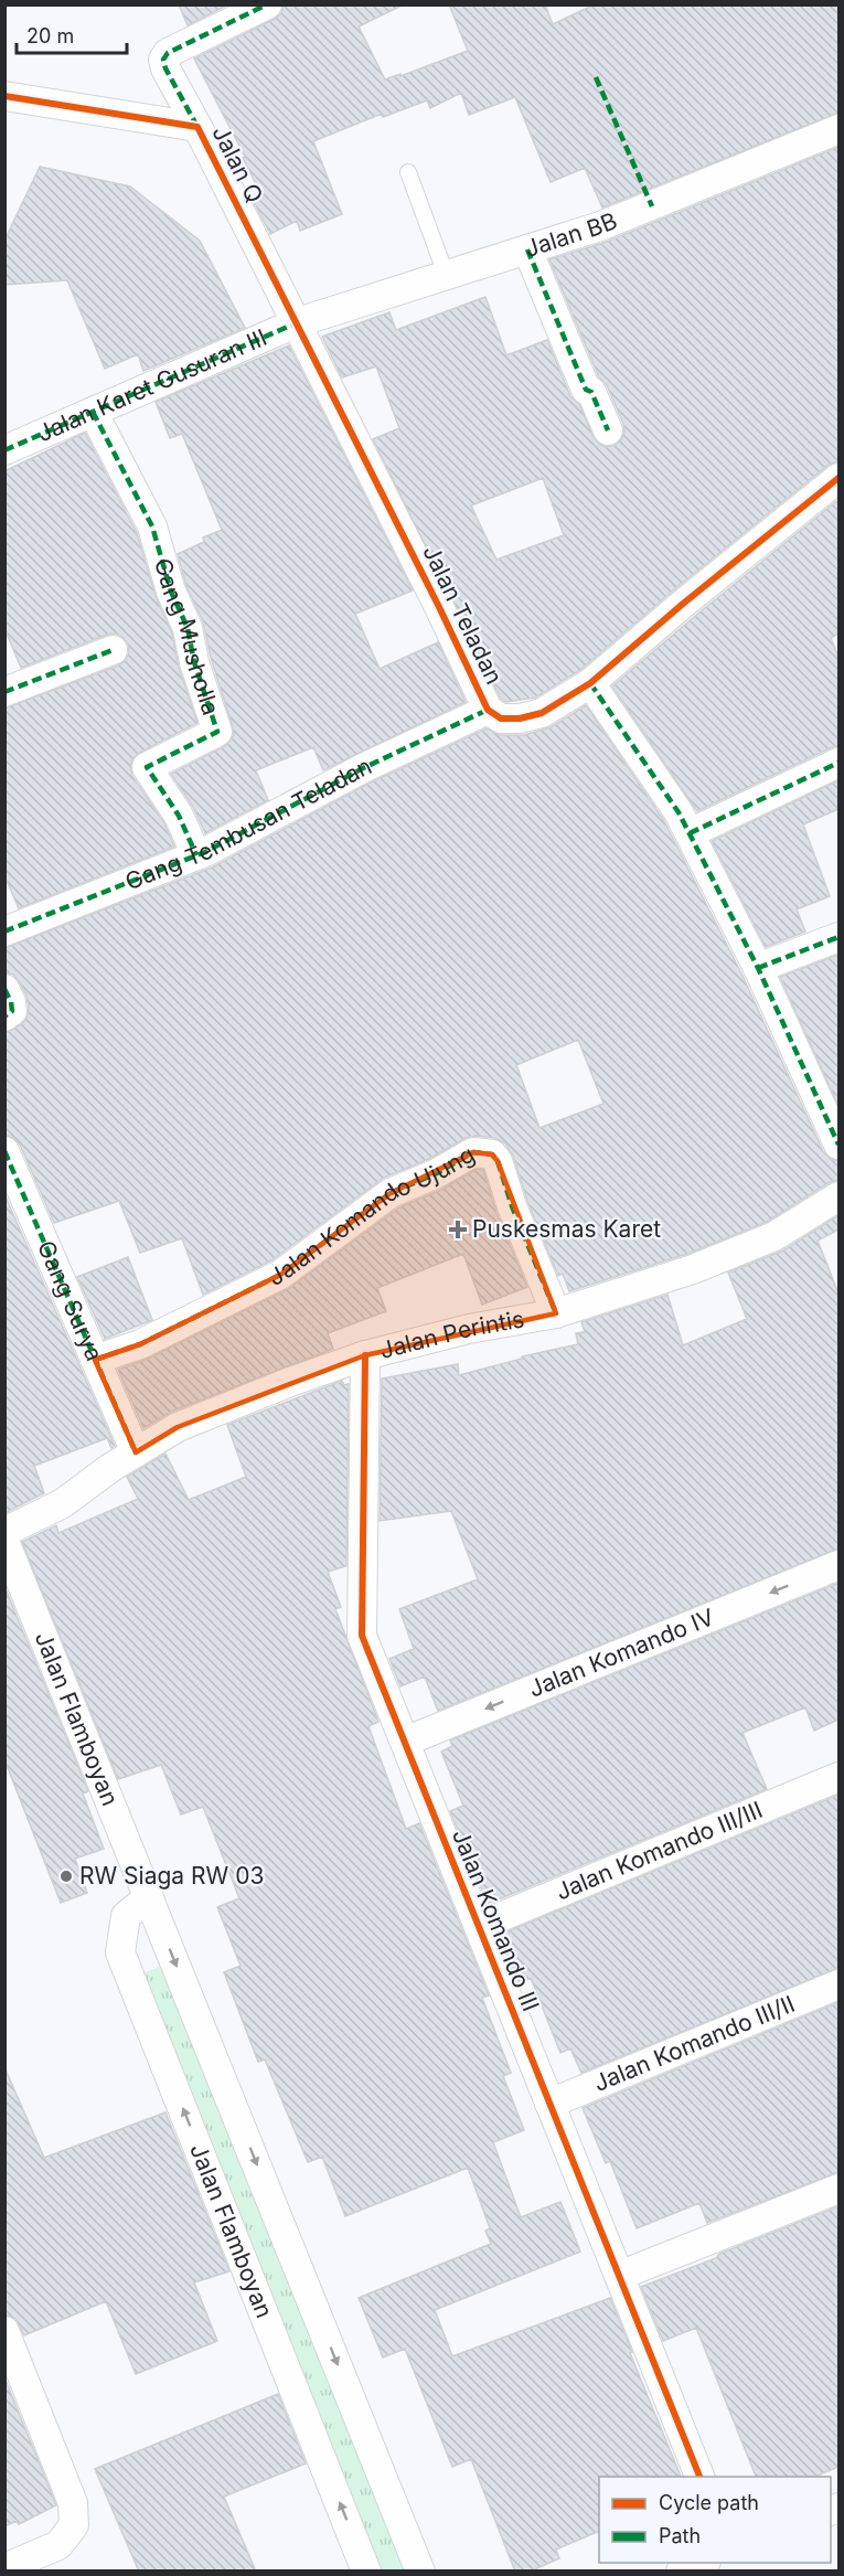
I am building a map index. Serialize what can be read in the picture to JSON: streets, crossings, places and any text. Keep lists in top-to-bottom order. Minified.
{"streets":{"street":["Jalan Q","Jalan BB","Jalan Karet Gusuran III","Jalan Teladan","Gang Musholla","Gang Tembusan Teladan","Jalan Komando Ujung","Gang Surya","Jalan Perintis","Jalan Komando IV","Jalan Flamboyan","Jalan Komando III/III","Jalan Komando III","Jalan Komando III/II"]},"crossings":[["Jalan Q","Jalan BB"],["Jalan Q","Jalan Karet Gusuran III"],["Jalan Q","Jalan Teladan"],["Jalan BB","Jalan Karet Gusuran III"],["Jalan BB","Jalan Teladan"],["Jalan Karet Gusuran III","Jalan Teladan"],["Jalan Karet Gusuran III","Gang Musholla"],["Jalan Teladan","Gang Tembusan Teladan"],["Gang Musholla","Gang Tembusan Teladan"],["Jalan Komando Ujung","Gang Surya"],["Jalan Komando Ujung","Jalan Perintis"],["Gang Surya","Jalan Perintis"],["Jalan Perintis","Jalan Komando III"],["Jalan Komando IV","Jalan Komando III"],["Jalan Komando III/III","Jalan Komando III"],["Jalan Komando III","Jalan Komando III/II"]],"one_way":["Jalan Komando IV"],"places":{"health":["Puskesmas Karet"],"other":["RW Siaga RW 03"]},"legend":["Cycle path","Path"],"scale_bar":"20 m"}
